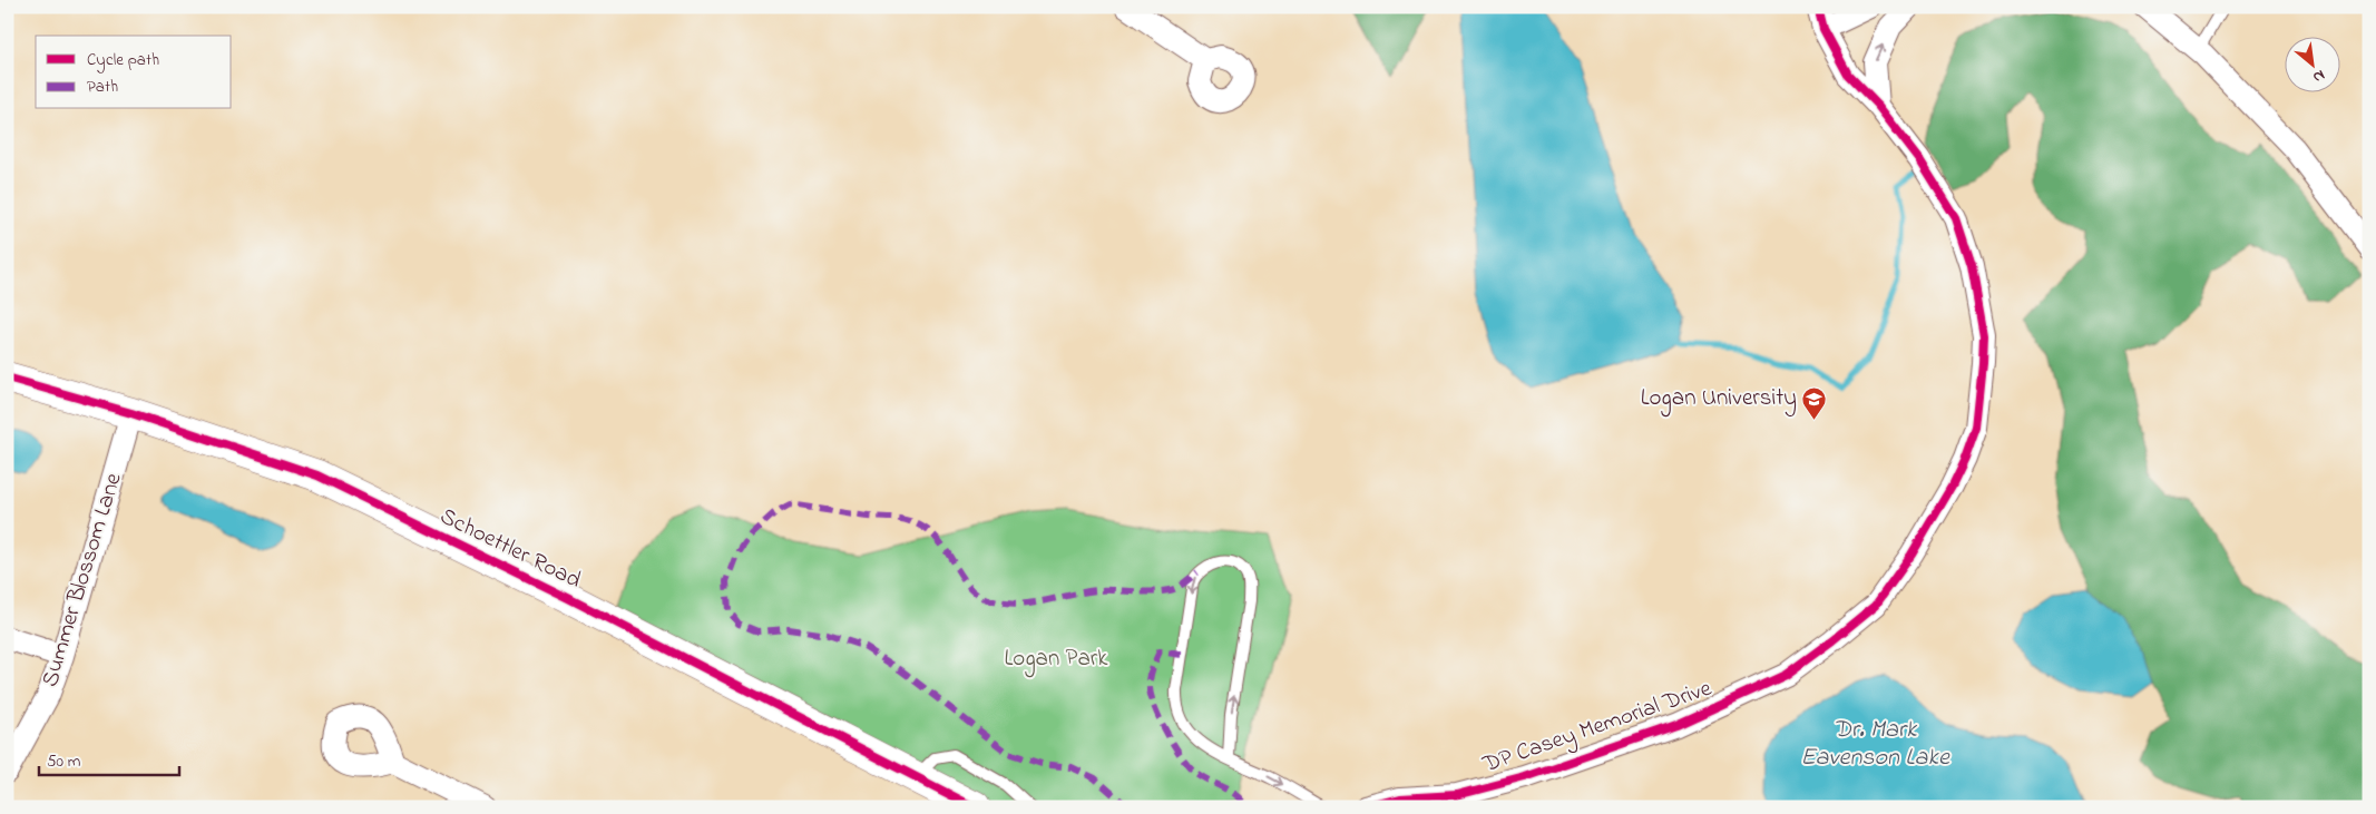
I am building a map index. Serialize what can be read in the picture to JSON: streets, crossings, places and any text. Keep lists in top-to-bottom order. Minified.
{"streets":{"street":["Schoettler Road","Summer Blossom Lane","DP Casey Memorial Drive"]},"crossings":[["Schoettler Road","Summer Blossom Lane"]],"water":["Dr. Mark Eavenson Lake"],"parks":["Logan Park"],"places":{"school or university":["Logan University"]},"legend":["Cycle path","Path"],"scale_bar":"50 m","north":"bottom right"}
